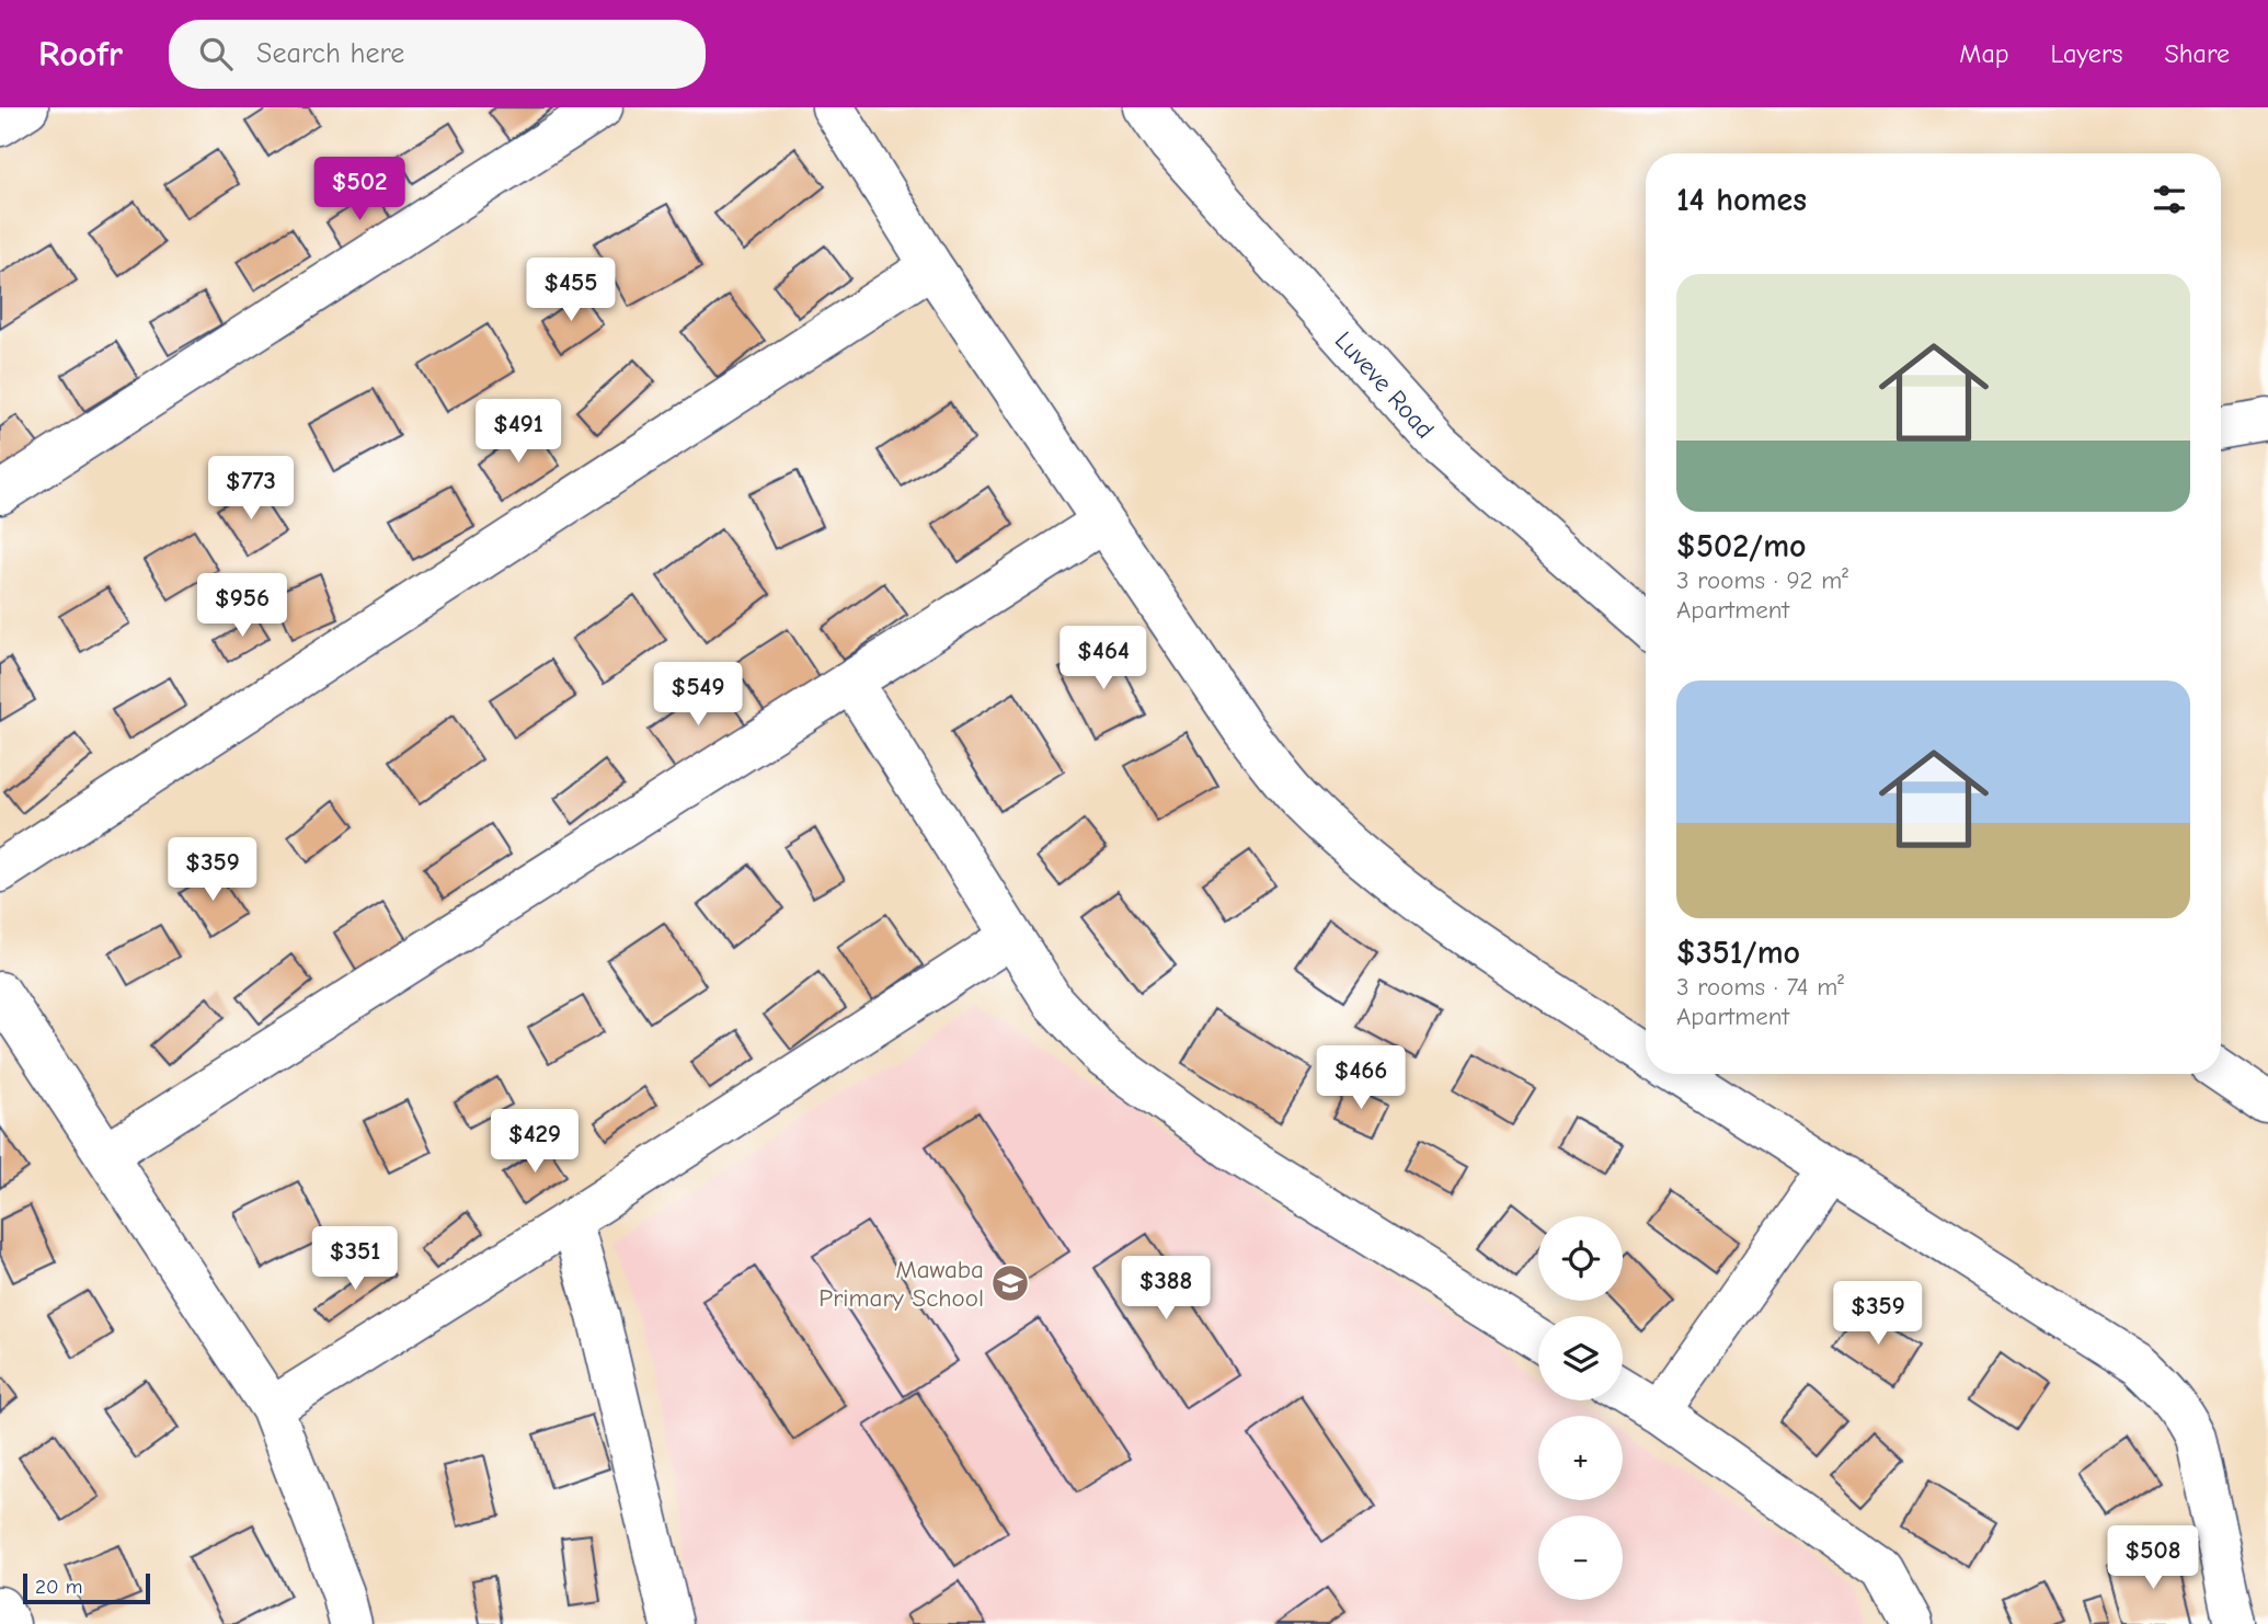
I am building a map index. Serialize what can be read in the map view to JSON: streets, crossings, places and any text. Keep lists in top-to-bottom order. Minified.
{"streets":{"street":["Luveve Road"]},"places":{"school or university":["Mawaba Primary School"]},"scale_bar":"20 m","page":{"header":"Roofr","search":"Search here","nav":["Map","Layers","Share"],"heading":"14 homes","price":["$502","$455","$491","$773","$956","$464","$549","$359","$466","$429","$351","$388","$359","$508"],"list":[{"name":"$502/mo","note":"3 rooms · 92 m² · Apartment"},{"name":"$351/mo","note":"3 rooms · 74 m² · Apartment"}],"map_buttons":["+","−"],"scale":"20 m"}}
